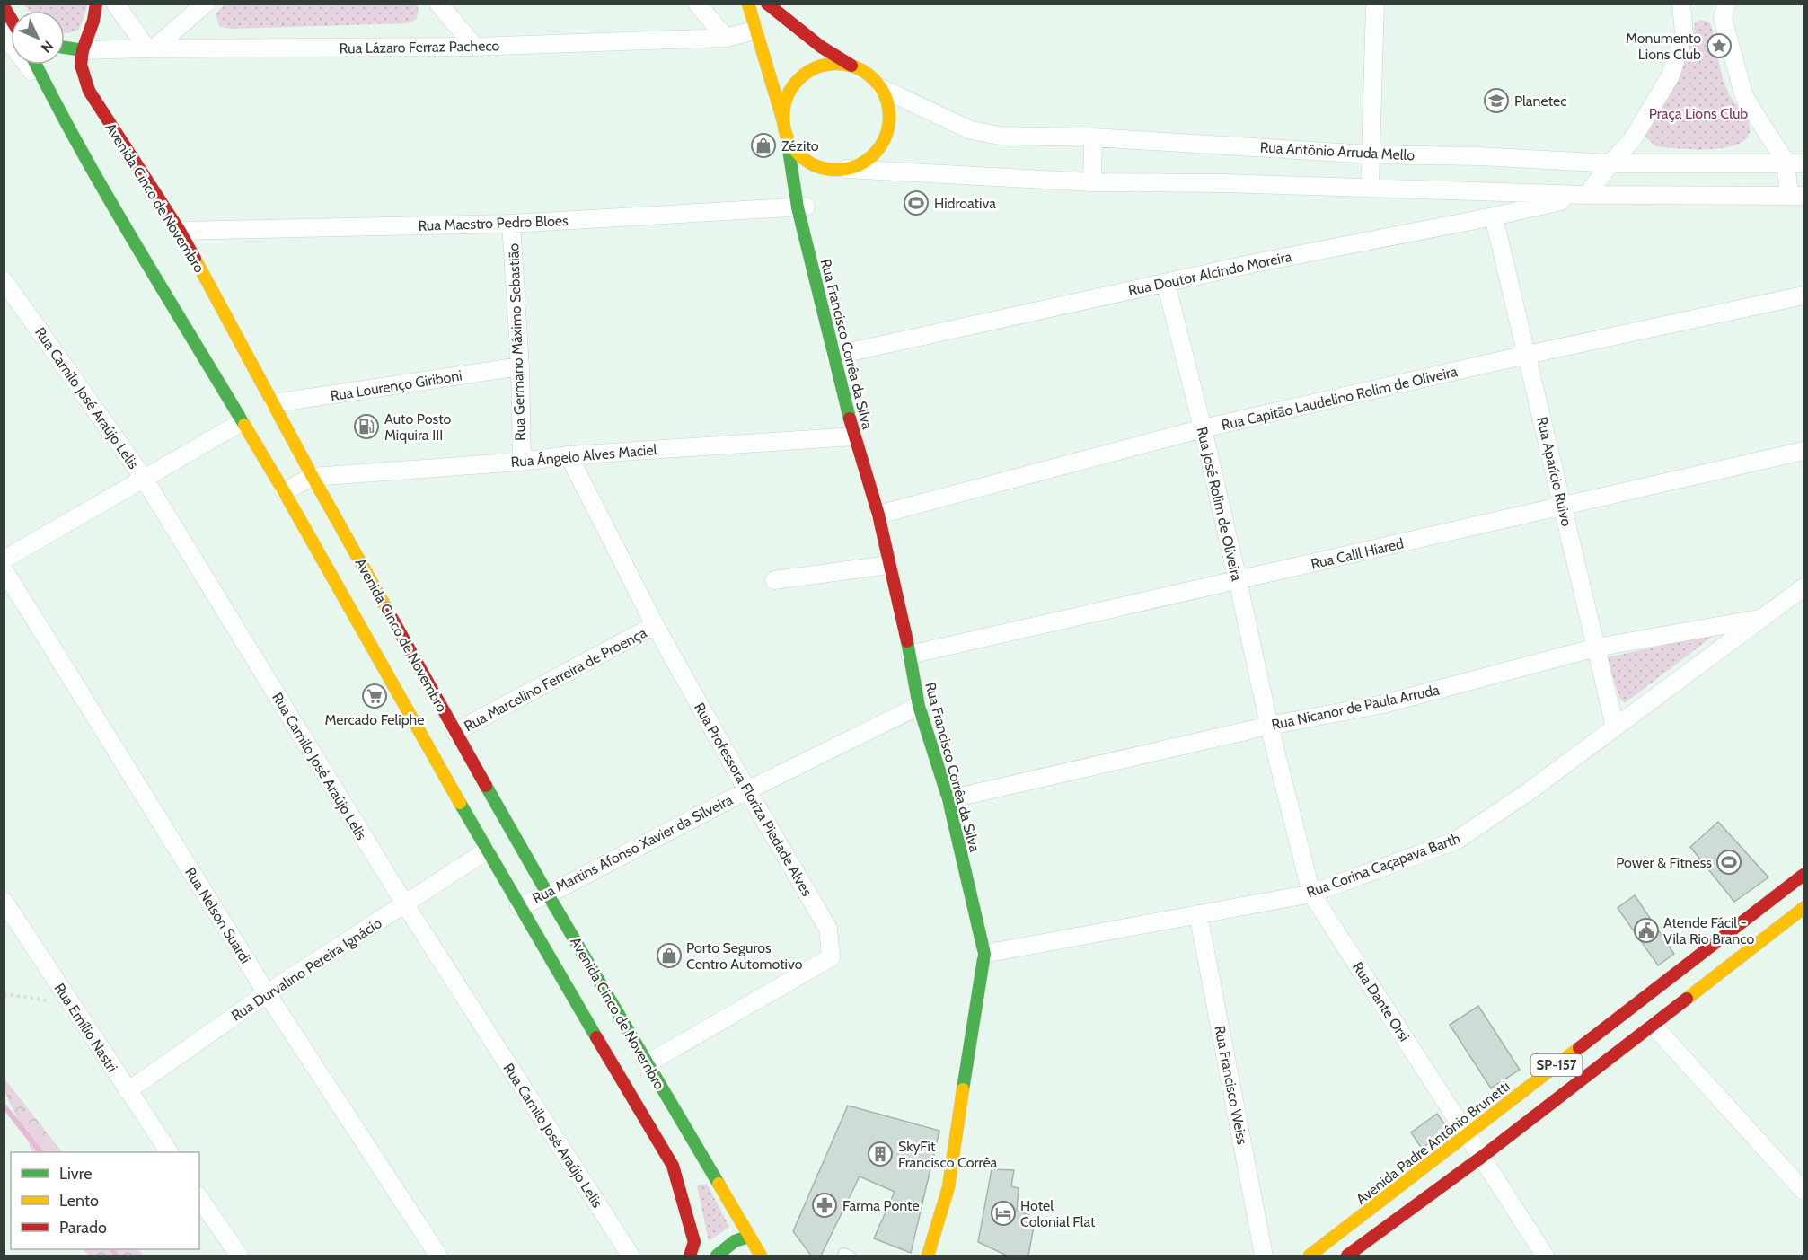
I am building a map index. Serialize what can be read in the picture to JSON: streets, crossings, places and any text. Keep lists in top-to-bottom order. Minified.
{"streets":{"main road":["Avenida Cinco de Novembro","Rua Francisco Corrêa da Silva","SP-157","Avenida Padre Antônio Brunetti"],"street":["Rua Lázaro Ferraz Pacheco","Rua Antônio Arruda Mello","Rua Maestro Pedro Bloes","Rua Doutor Alcindo Moreira","Rua Germano Máximo Sebastião","Rua Lourenço Giriboni","Rua Camilo José Araújo Lelis","Rua Capitão Laudelino Rolim de Oliveira","Rua Ângelo Alves Maciel","Rua Aparício Ruivo","Rua José Rolim de Oliveira","Rua Calil Hiared","Rua Marcelino Ferreira de Proença","Rua Nicanor de Paula Arruda","Rua Professora Floriza Piedade Alves","Rua Martins Afonso Xavier da Silveira","Rua Corina Caçapava Barth","Rua Nelson Suardi","Rua Durvalino Pereira Ignácio","Rua Dante Orsi","Rua Emílio Nastri","Rua Francisco Weiss"]},"crossings":[["Rua Lázaro Ferraz Pacheco","Avenida Cinco de Novembro"],["Rua Antônio Arruda Mello","Rua Francisco Corrêa da Silva"],["Avenida Cinco de Novembro","Rua Maestro Pedro Bloes"],["Avenida Cinco de Novembro","Rua Lourenço Giriboni"],["Avenida Cinco de Novembro","Rua Ângelo Alves Maciel"],["Avenida Cinco de Novembro","Rua Marcelino Ferreira de Proença"],["Avenida Cinco de Novembro","Rua Professora Floriza Piedade Alves"],["Avenida Cinco de Novembro","Rua Martins Afonso Xavier da Silveira"],["Avenida Cinco de Novembro","Rua Durvalino Pereira Ignácio"],["Rua Maestro Pedro Bloes","Rua Germano Máximo Sebastião"],["Rua Maestro Pedro Bloes","Rua Francisco Corrêa da Silva"],["Rua Doutor Alcindo Moreira","Rua Francisco Corrêa da Silva"],["Rua Doutor Alcindo Moreira","Rua Aparício Ruivo"],["Rua Doutor Alcindo Moreira","Rua José Rolim de Oliveira"],["Rua Germano Máximo Sebastião","Rua Lourenço Giriboni"],["Rua Germano Máximo Sebastião","Rua Ângelo Alves Maciel"],["Rua Francisco Corrêa da Silva","Rua Capitão Laudelino Rolim de Oliveira"],["Rua Francisco Corrêa da Silva","Rua Ângelo Alves Maciel"],["Rua Francisco Corrêa da Silva","Rua Calil Hiared"],["Rua Francisco Corrêa da Silva","Rua Nicanor de Paula Arruda"],["Rua Francisco Corrêa da Silva","Rua Martins Afonso Xavier da Silveira"],["Rua Francisco Corrêa da Silva","Rua Corina Caçapava Barth"],["Rua Camilo José Araújo Lelis","Rua Durvalino Pereira Ignácio"],["Rua Capitão Laudelino Rolim de Oliveira","Rua Aparício Ruivo"],["Rua Capitão Laudelino Rolim de Oliveira","Rua José Rolim de Oliveira"],["Rua Ângelo Alves Maciel","Rua Professora Floriza Piedade Alves"],["Rua Aparício Ruivo","Rua Calil Hiared"],["Rua Aparício Ruivo","Rua Nicanor de Paula Arruda"],["Rua Aparício Ruivo","Rua Corina Caçapava Barth"],["Rua José Rolim de Oliveira","Rua Calil Hiared"],["Rua José Rolim de Oliveira","Rua Nicanor de Paula Arruda"],["Rua José Rolim de Oliveira","Rua Dante Orsi"],["Rua Marcelino Ferreira de Proença","Rua Professora Floriza Piedade Alves"],["Rua Nicanor de Paula Arruda","Rua Corina Caçapava Barth"],["Rua Nicanor de Paula Arruda","Rua Dante Orsi"],["Rua Professora Floriza Piedade Alves","Rua Martins Afonso Xavier da Silveira"],["Rua Corina Caçapava Barth","Rua Dante Orsi"],["Rua Corina Caçapava Barth","Rua Francisco Weiss"],["Rua Nelson Suardi","Rua Durvalino Pereira Ignácio"],["Rua Durvalino Pereira Ignácio","Rua Emílio Nastri"],["Rua Dante Orsi","SP-157"],["Rua Dante Orsi","Avenida Padre Antônio Brunetti"]],"parks":["Praça Lions Club"],"places":{"place":["Monumento Lions Club"],"school or university":["Planetec"],"shop":["Zézito","Porto Seguros Centro Automotivo"],"sports":["Hidroativa","Power & Fitness"],"fuel station":["Auto Posto Miquira III"],"supermarket":["Mercado Feliphe"],"public building":["Atende Fácil - Vila Rio Branco"],"building":["SkyFit Francisco Corrêa"],"pharmacy":["Farma Ponte"],"hotel":["Hotel Colonial Flat"]},"legend":["Livre","Lento","Parado"],"north":"bottom right"}
